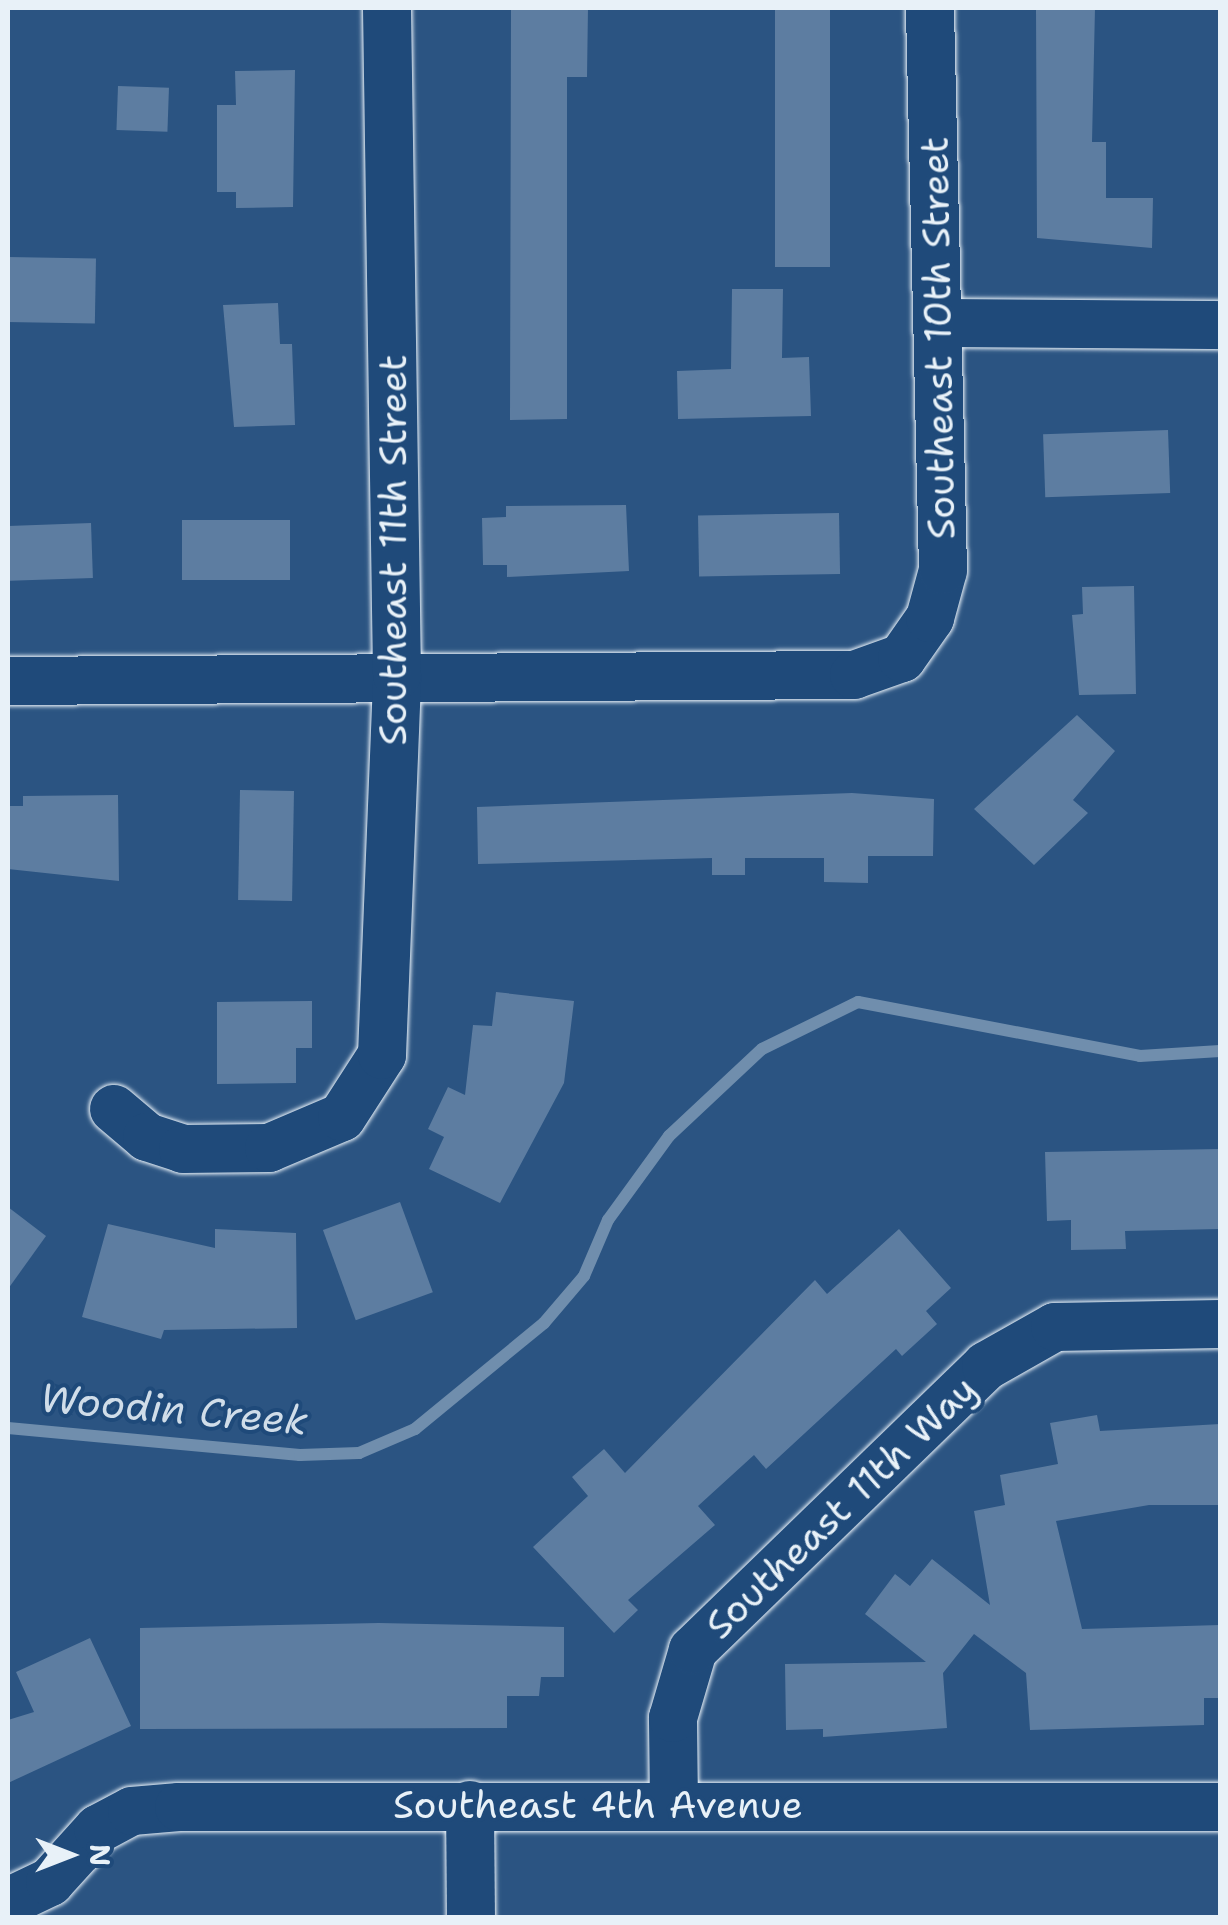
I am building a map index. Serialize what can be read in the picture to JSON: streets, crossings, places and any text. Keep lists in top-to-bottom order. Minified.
{"streets":{"street":["Southeast 10th Street","Southeast 11th Street","Southeast 11th Way","Southeast 4th Avenue"]},"crossings":[["Southeast 10th Street","Southeast 11th Street"],["Southeast 11th Way","Southeast 4th Avenue"]],"water":["Woodin Creek"],"north":"right"}
